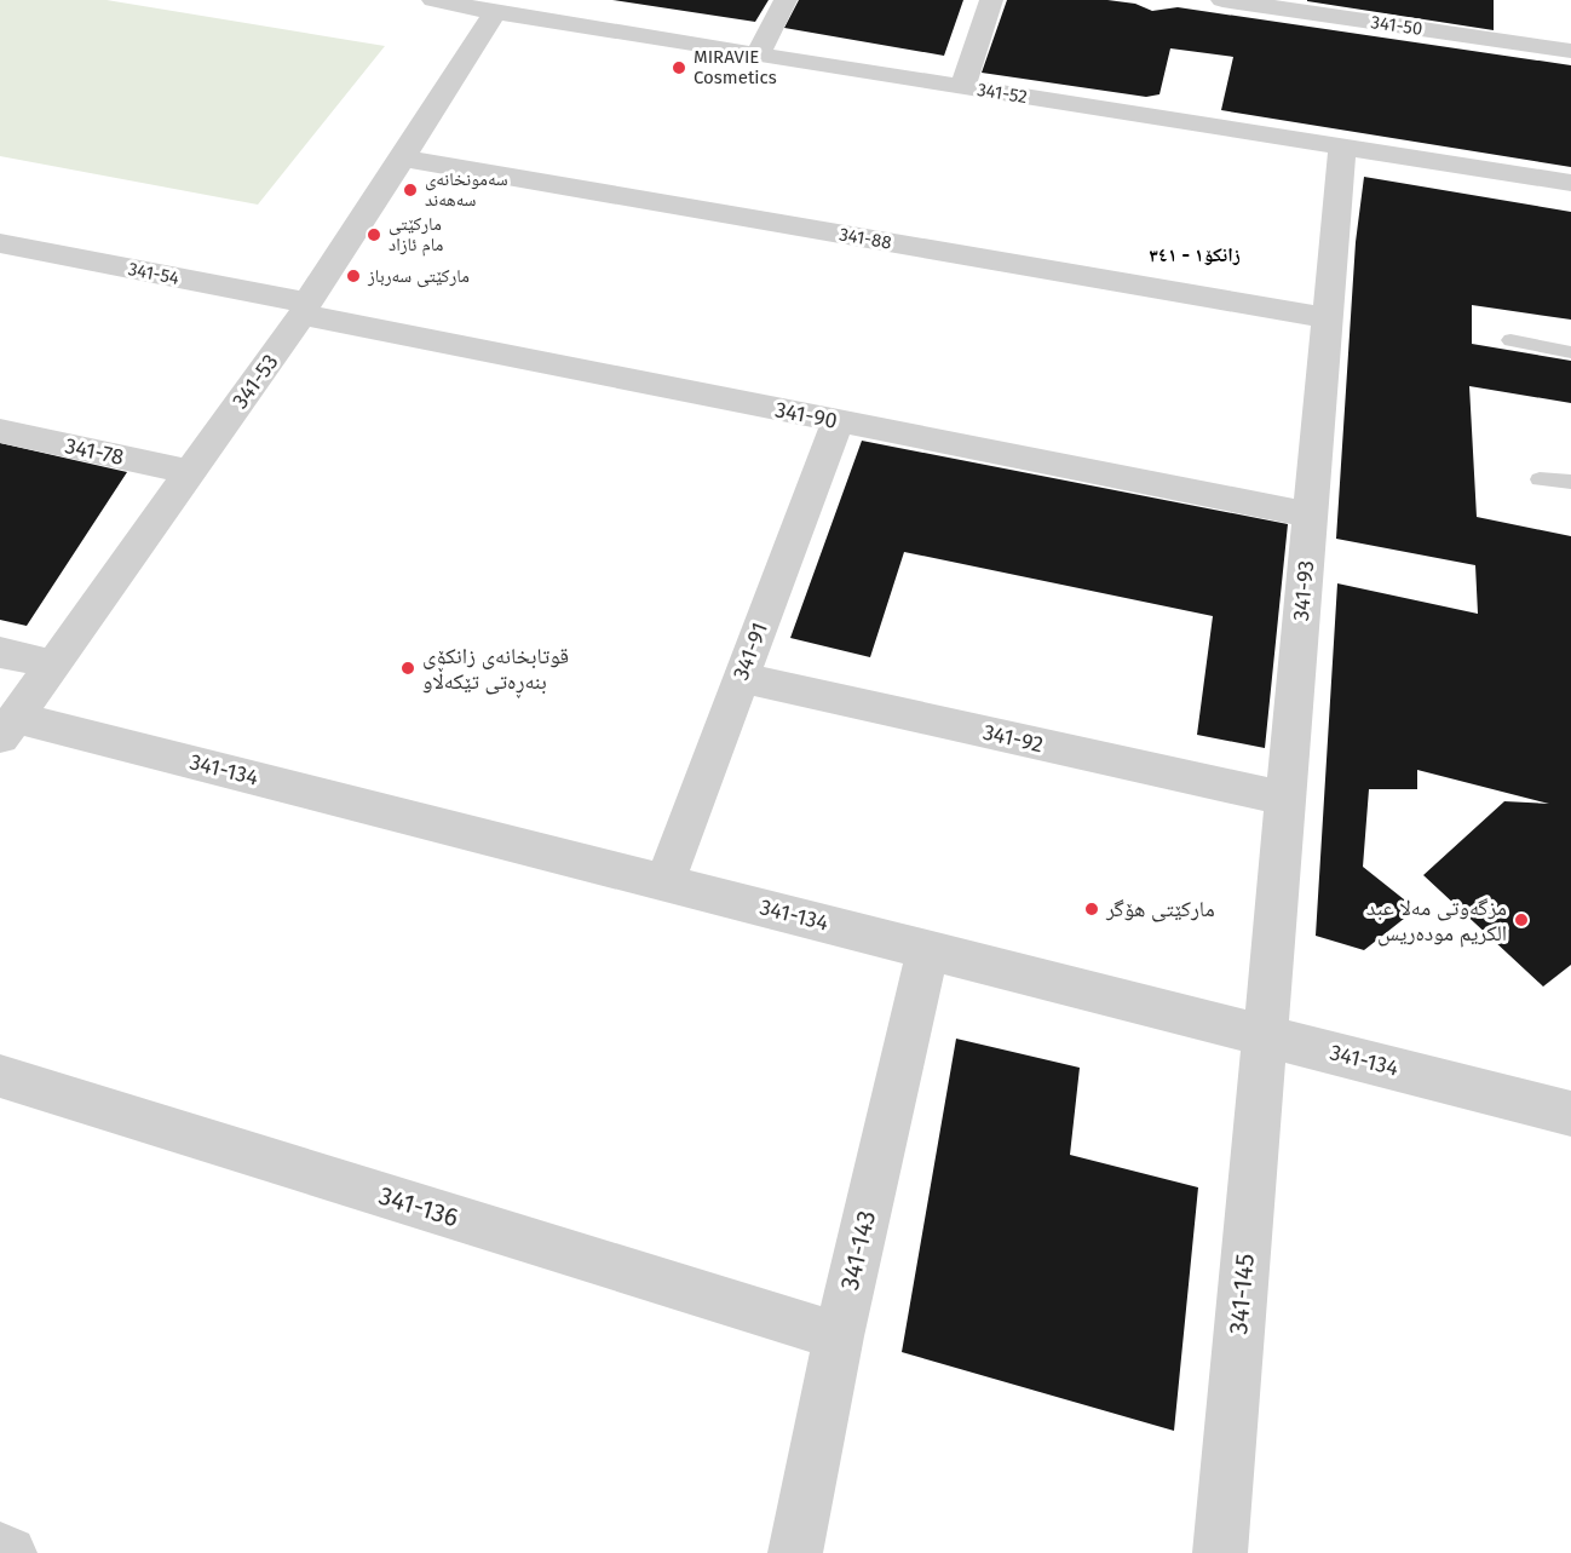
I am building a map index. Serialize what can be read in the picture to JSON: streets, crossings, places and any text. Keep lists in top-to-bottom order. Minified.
{"streets":{"street":["341-50","341-52","341-88","341-54","341-53","341-90","341-78","341-93","341-91","341-92","341-134","341-136","341-143","341-145"]},"crossings":[["341-52","341-53"],["341-52","341-93"],["341-88","341-53"],["341-88","341-93"],["341-54","341-53"],["341-54","341-90"],["341-53","341-90"],["341-53","341-78"],["341-53","341-134"],["341-90","341-93"],["341-90","341-91"],["341-93","341-92"],["341-93","341-134"],["341-93","341-145"],["341-91","341-92"],["341-91","341-134"],["341-134","341-143"],["341-134","341-145"],["341-136","341-143"]],"districts":["زانکۆ١ - ٣٤١"],"places":["MIRAVIE Cosmetics","سەمونخانەی سەھەند","مارکێتی مام ئازاد","مارکێتی سەرباز","قوتابخانه‌ی زانکۆی بنەڕەتی تێکەڵاو","مارکێتی ھۆگر","مزگه‌وتی مه‌لا عبد الكريم موده‌ریس"]}
